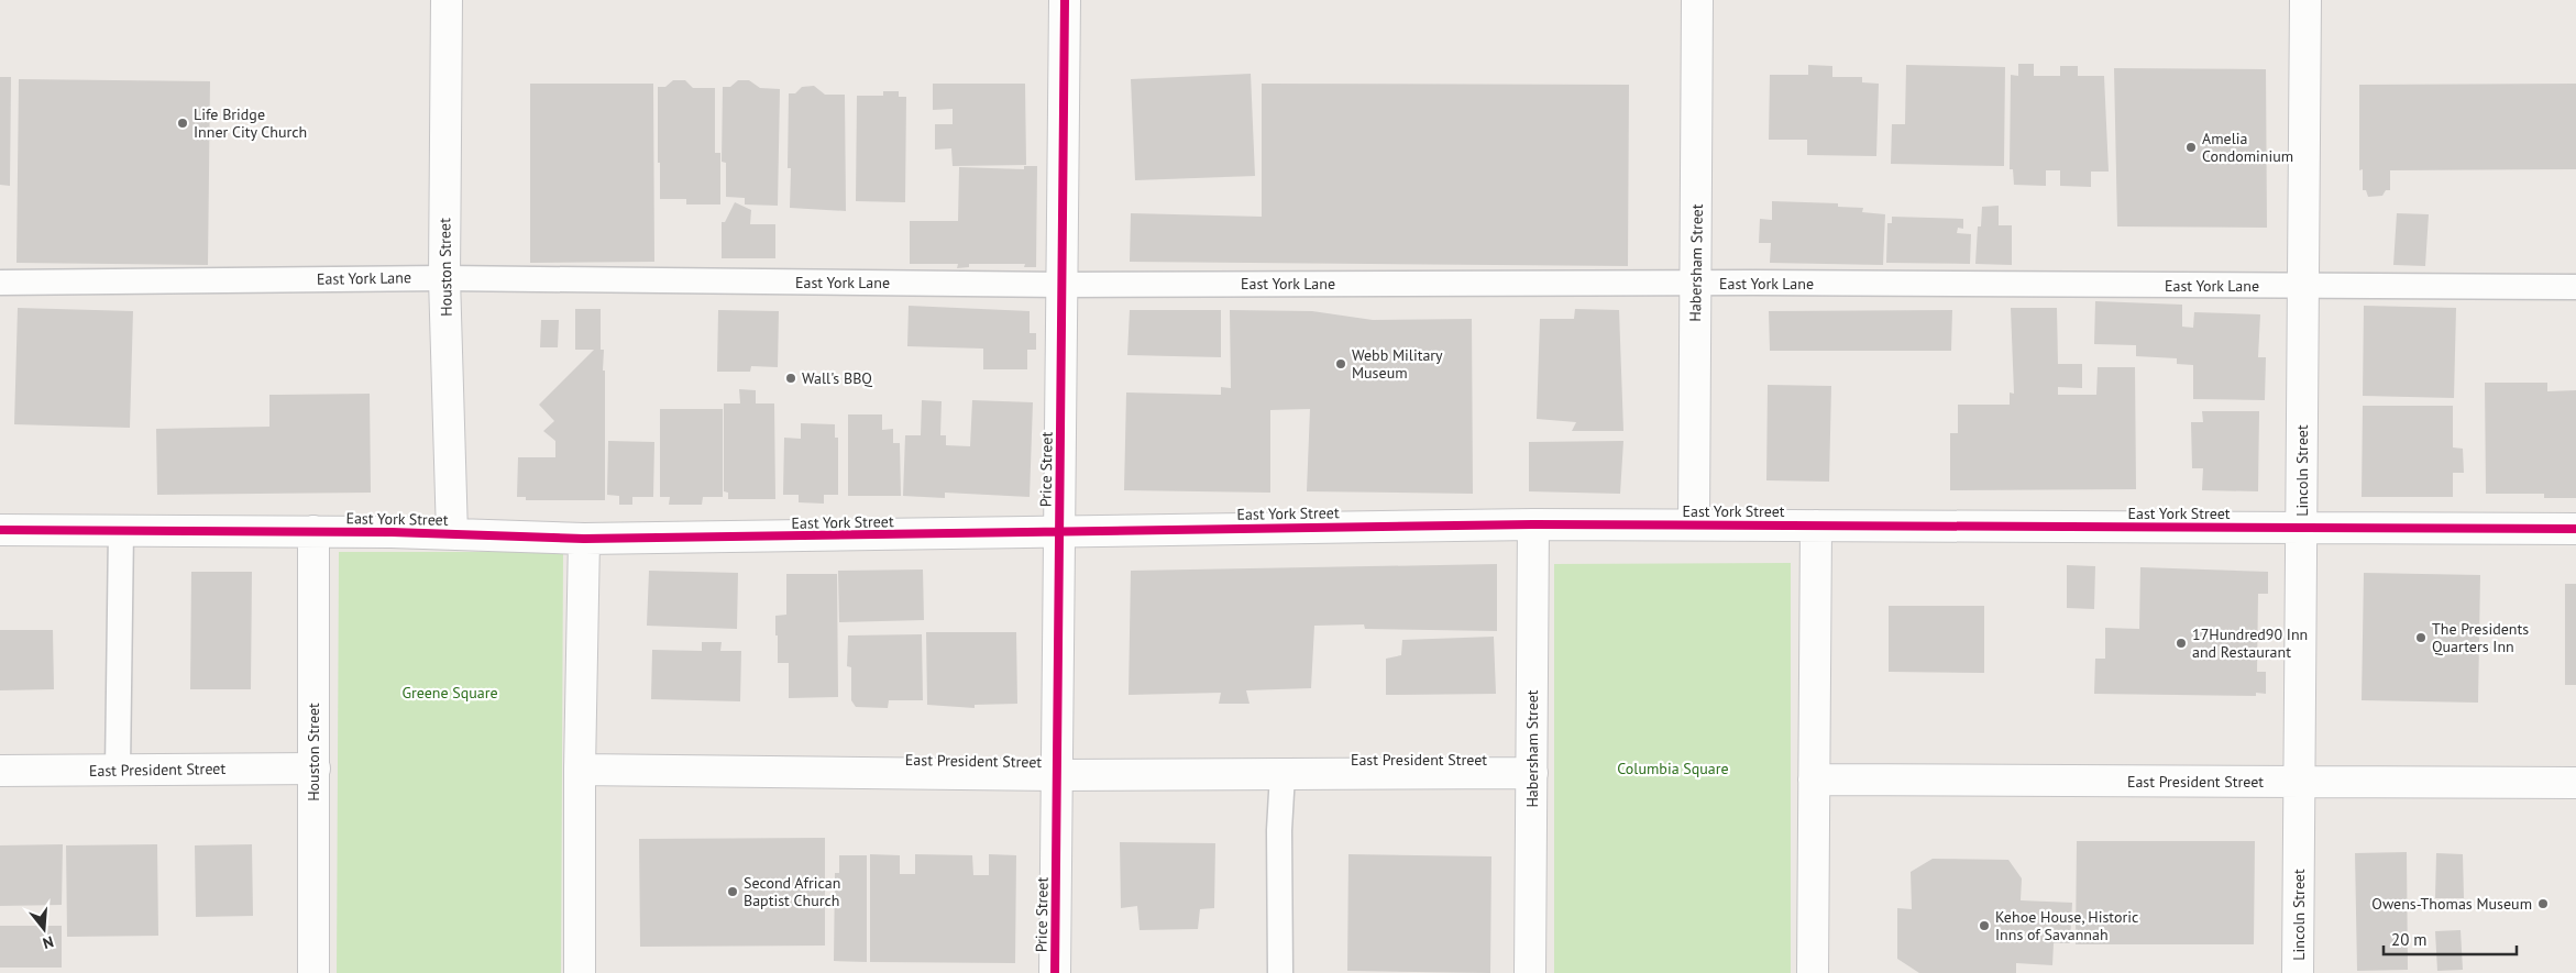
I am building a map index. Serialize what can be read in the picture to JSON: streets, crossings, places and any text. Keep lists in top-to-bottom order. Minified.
{"streets":{"street":["Habersham Street","Houston Street","Price Street","Lincoln Street","East York Street","East President Street"],"lane":["East York Lane"]},"crossings":[["Habersham Street","East York Lane"],["Habersham Street","East York Street"],["Habersham Street","East President Street"],["Houston Street","East York Lane"],["Houston Street","East York Street"],["Houston Street","East President Street"],["East York Lane","Price Street"],["East York Lane","Lincoln Street"],["Price Street","East York Street"],["Price Street","East President Street"],["Lincoln Street","East York Street"],["Lincoln Street","East President Street"]],"parks":["Greene Square","Columbia Square"],"places":["Life Bridge Inner City Church","Amelia Condominium","Webb Military Museum","Wall's BBQ","The Presidents Quarters Inn","17Hundred90 Inn and Restaurant","Second African Baptist Church","Owens-Thomas Museum","Kehoe House, Historic Inns of Savannah"],"scale_bar":"20 m","north":"bottom"}
